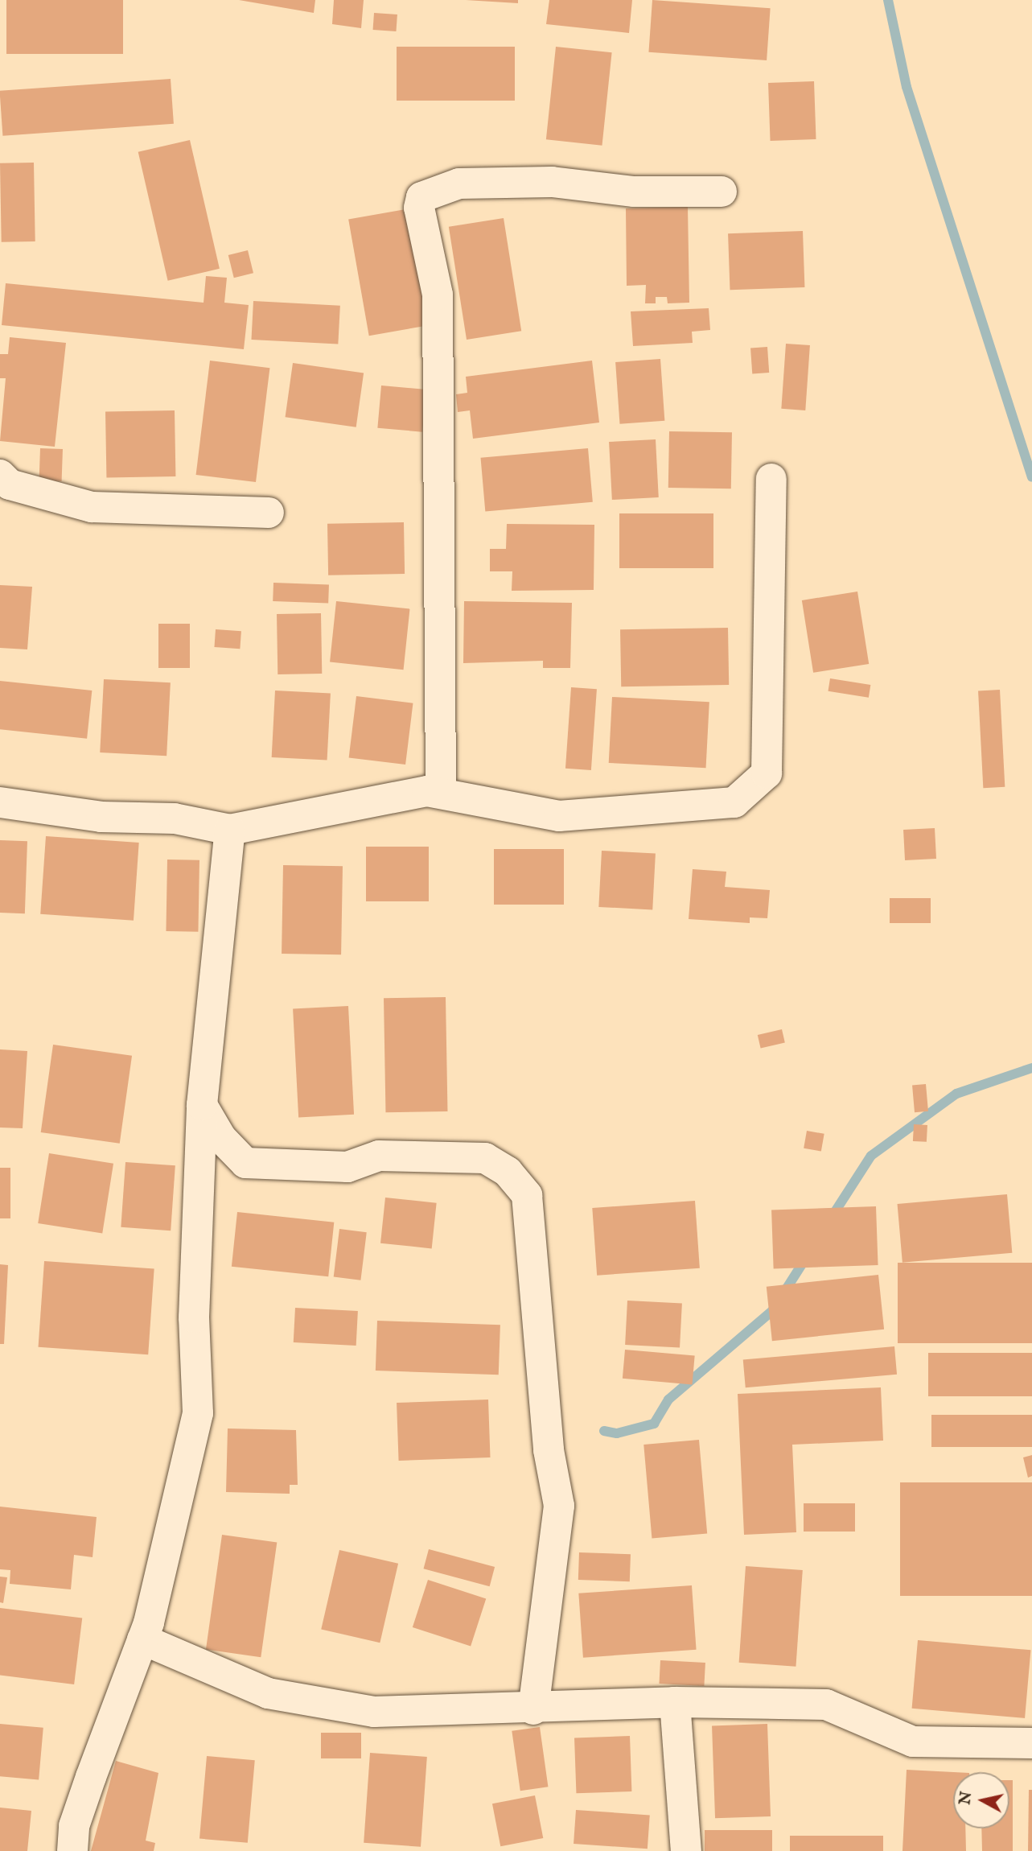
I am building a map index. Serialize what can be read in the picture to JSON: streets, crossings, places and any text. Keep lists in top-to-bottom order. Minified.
{"north":"left"}
